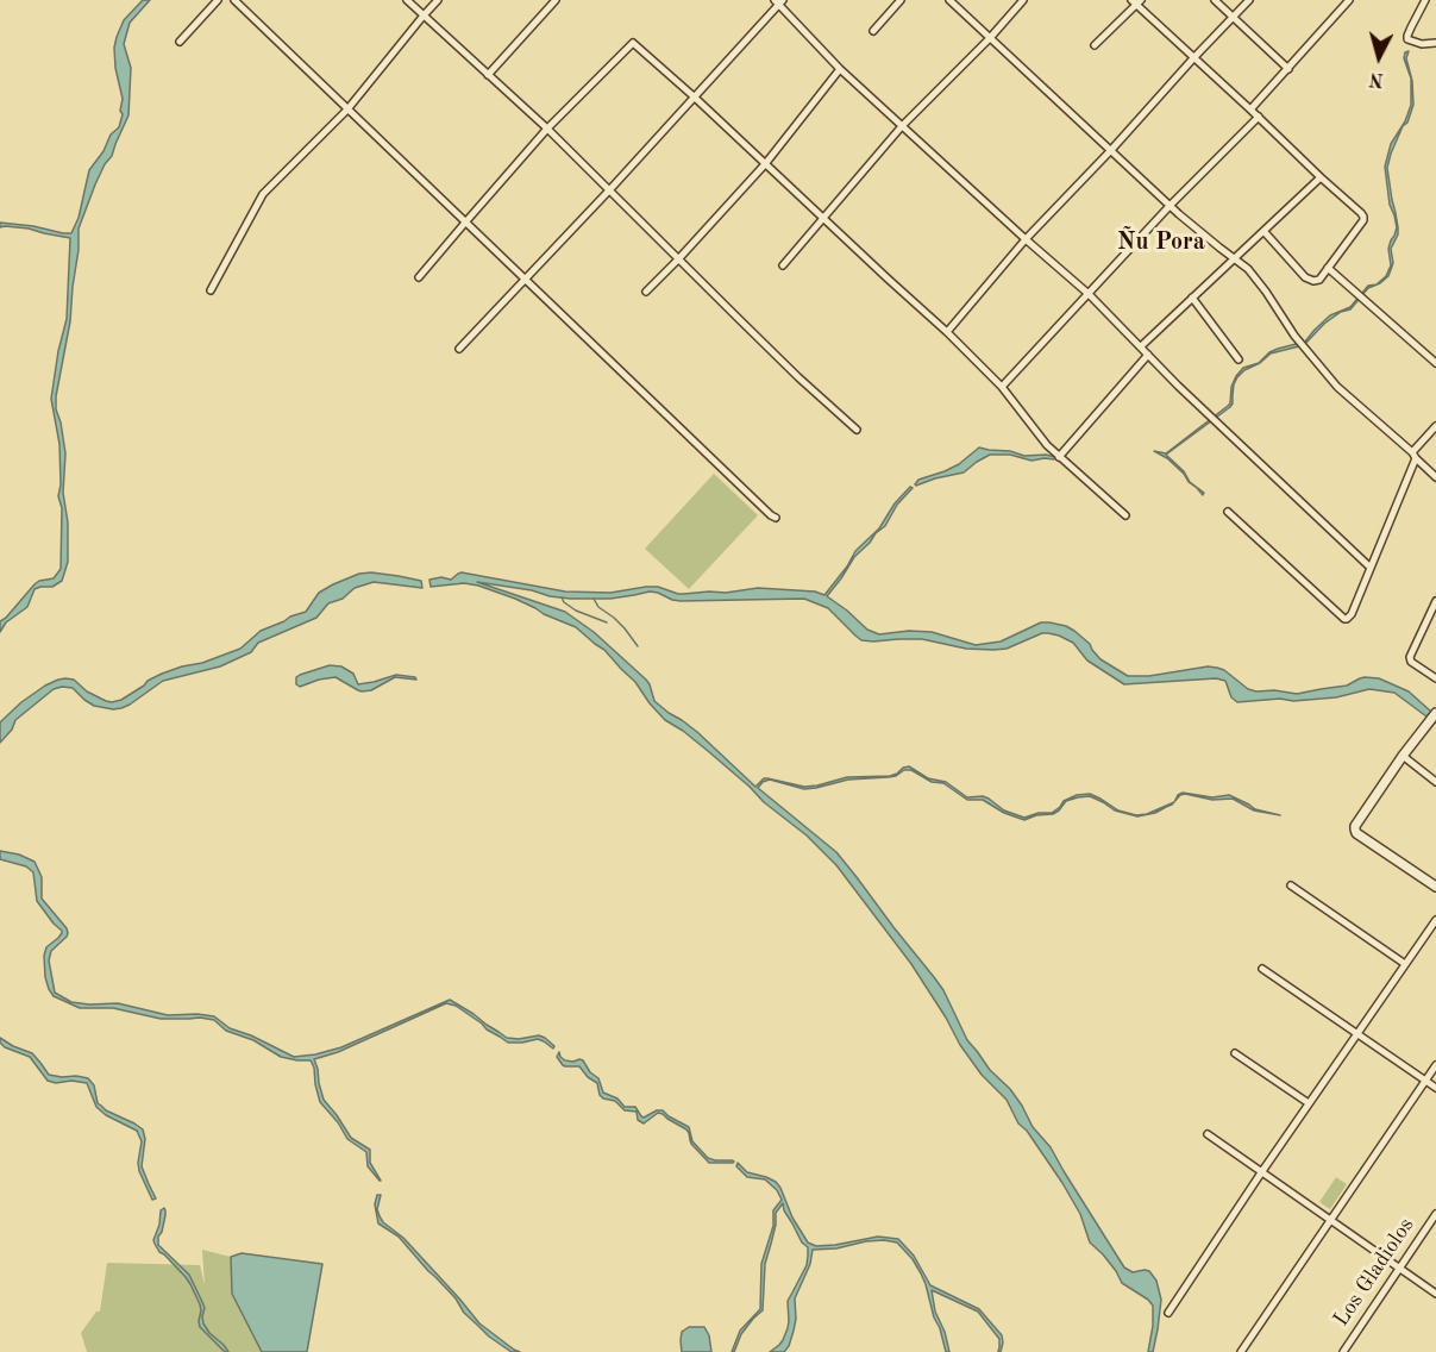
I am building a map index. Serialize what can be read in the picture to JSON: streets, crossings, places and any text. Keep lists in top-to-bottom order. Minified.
{"streets":{"street":["Los Gladiolos"]},"districts":["Ñu Pora"],"north":"bottom"}
